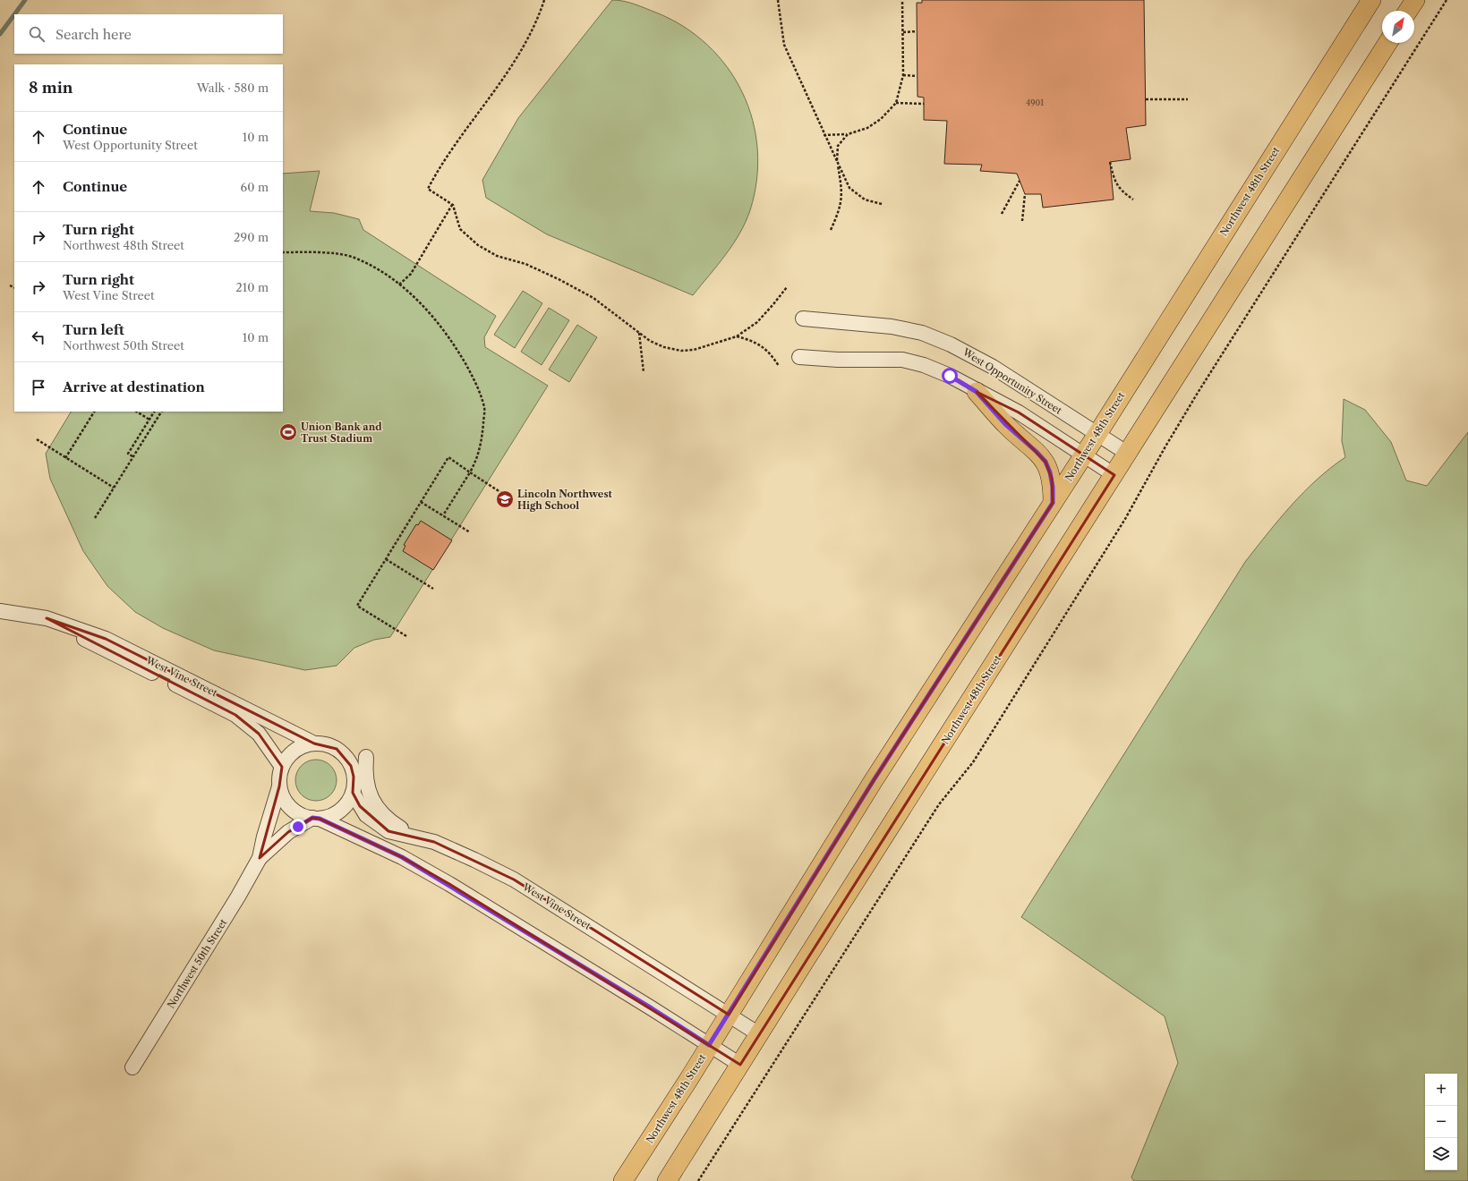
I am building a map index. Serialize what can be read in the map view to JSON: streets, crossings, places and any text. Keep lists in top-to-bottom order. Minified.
{"streets":{"main road":["Northwest 48th Street"],"street":["West Opportunity Street","West Vine Street","Northwest 50th Street"]},"crossings":[["Northwest 48th Street","West Opportunity Street"],["Northwest 48th Street","West Vine Street"],["West Vine Street","Northwest 50th Street"]],"places":{"sports":["Union Bank and Trust Stadium"],"school or university":["Lincoln Northwest High School"]},"house_numbers":["4901"],"north":"top right","page":{"search":"Search here","heading":["8 min","Walk · 580 m"],"list":[["Continue","West Opportunity Street","10 m"],["Continue","60 m"],["Turn right","Northwest 48th Street","290 m"],["Turn right","West Vine Street","210 m"],["Turn left","Northwest 50th Street","10 m"],"Arrive at destination"],"map_buttons":["+","−"]}}
